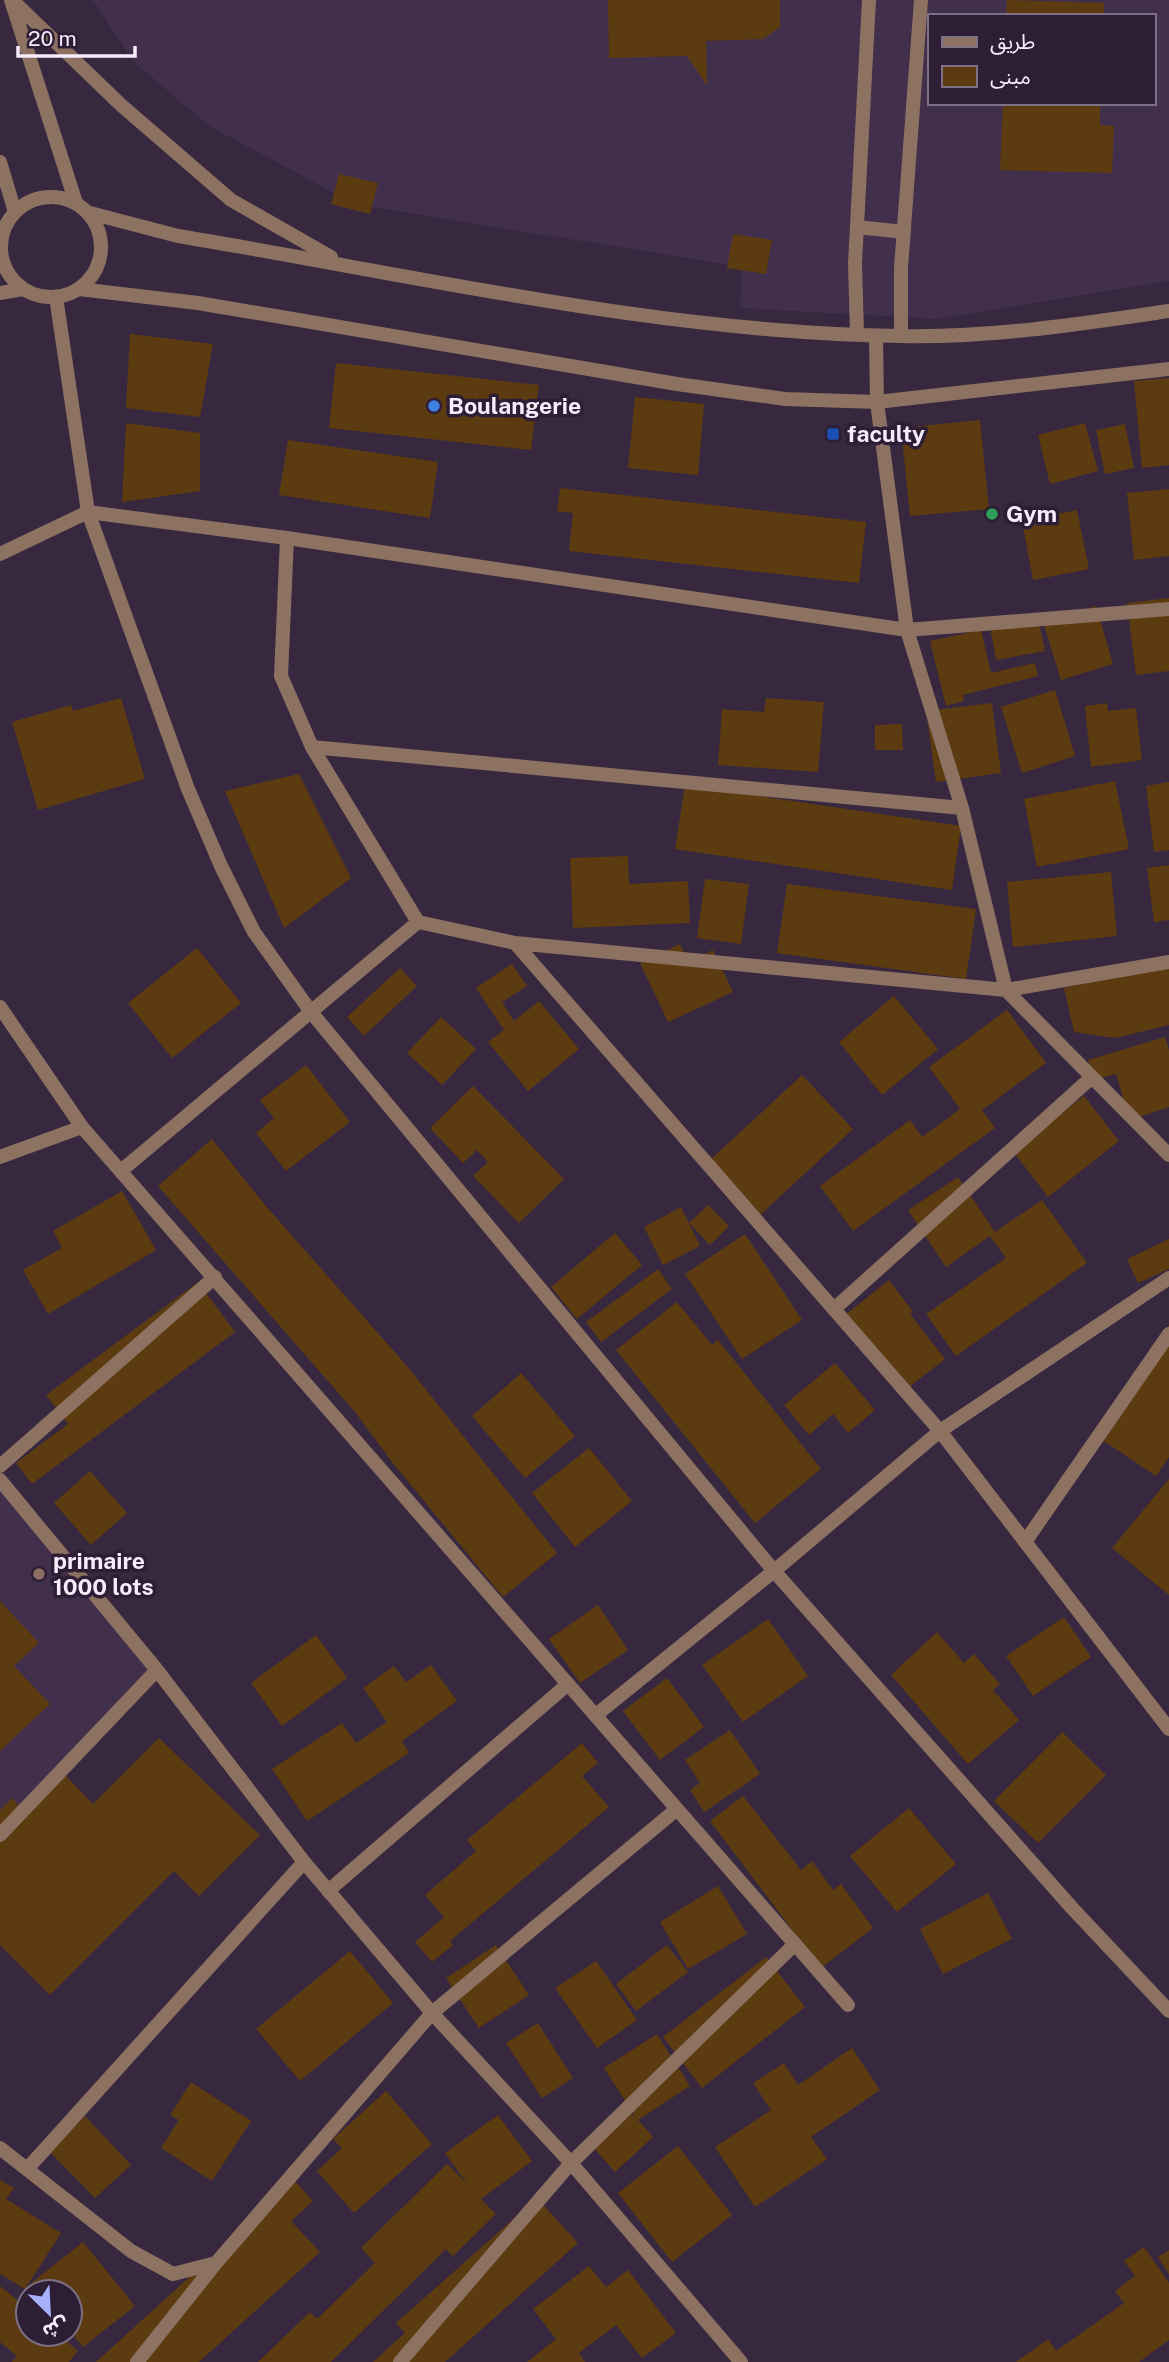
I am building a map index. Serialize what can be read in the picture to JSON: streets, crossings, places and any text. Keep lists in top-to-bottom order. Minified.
{"places":{"other":["Boulangerie","Gym","primaire 1000 lots"],"transit":["faculty"]},"legend":["طريق","مبنى"],"scale_bar":"20 m","north":"bottom right"}
